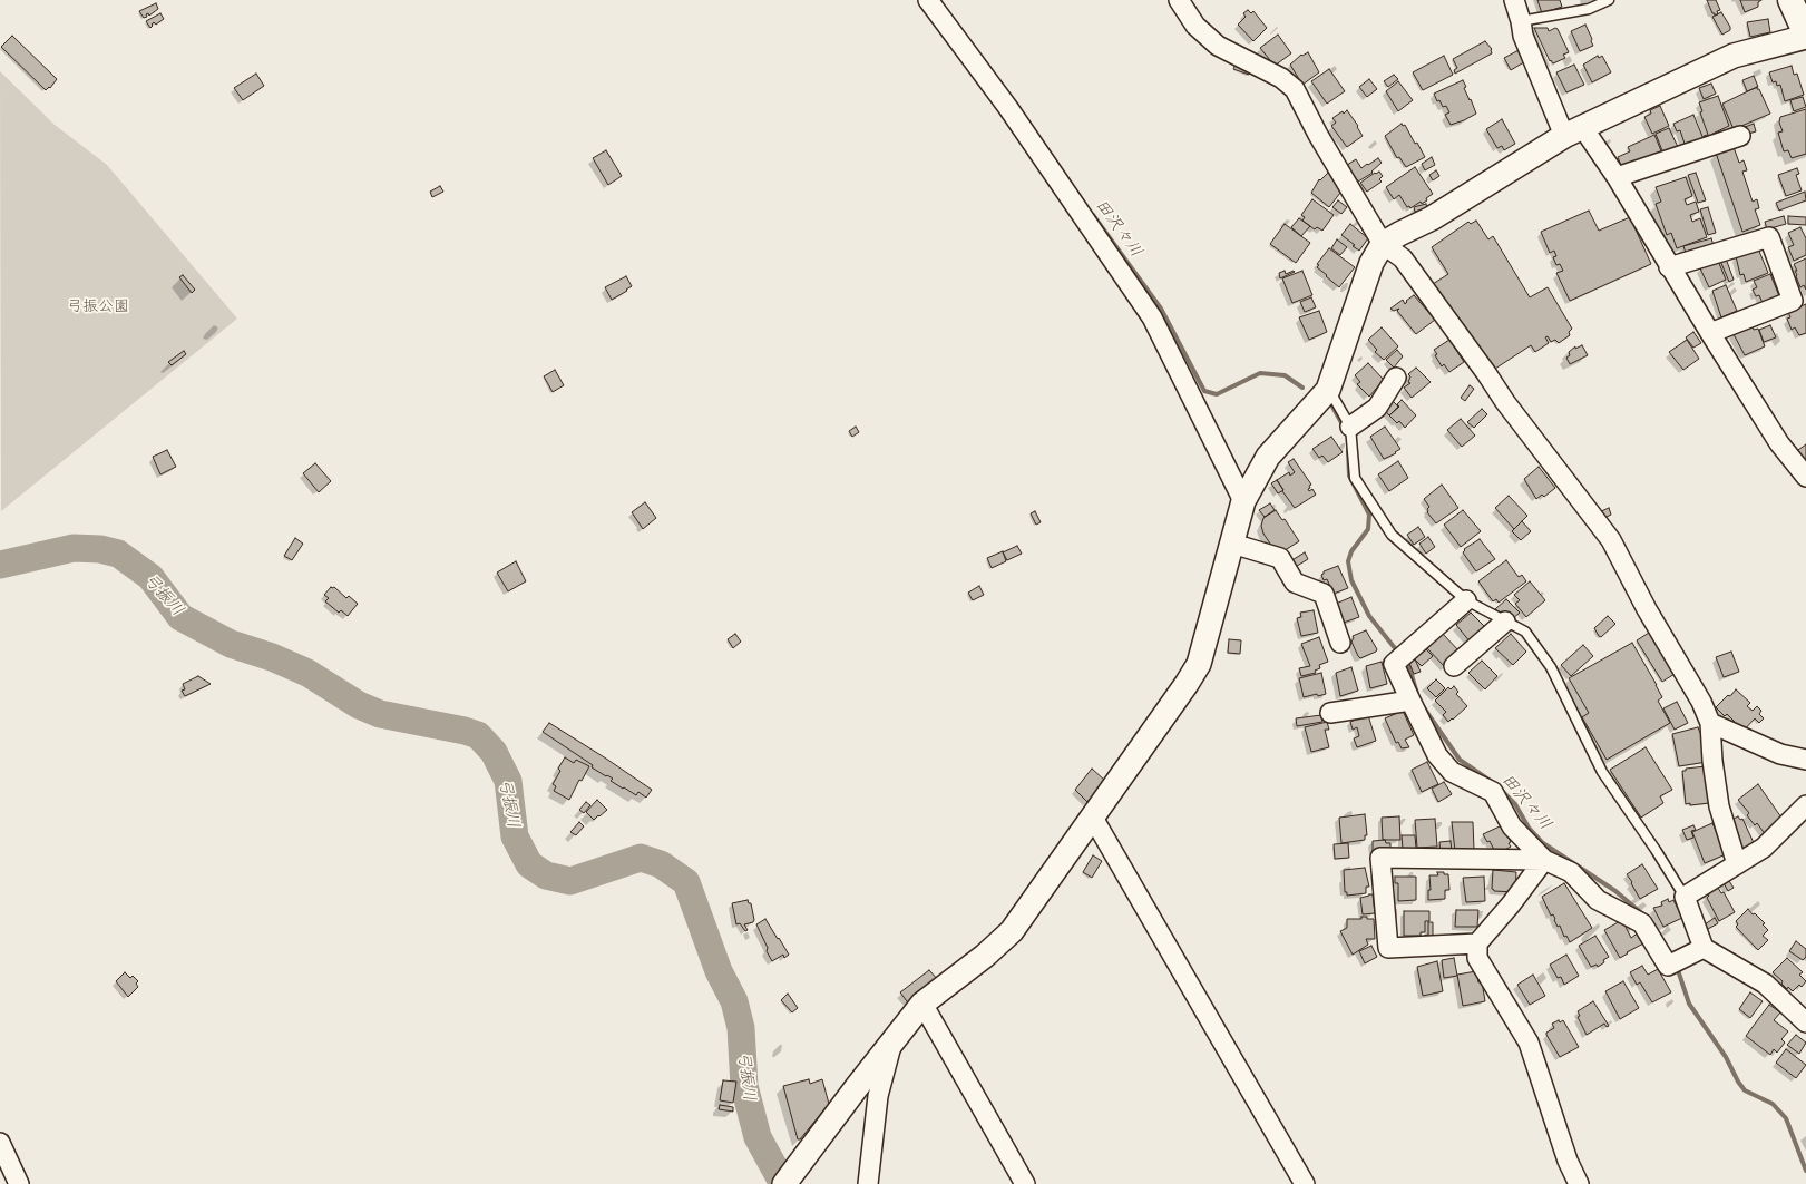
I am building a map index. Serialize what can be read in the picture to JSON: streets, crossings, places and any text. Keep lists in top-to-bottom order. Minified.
{"water":["田沢々川","弓振川"],"parks":["弓振公園"]}
